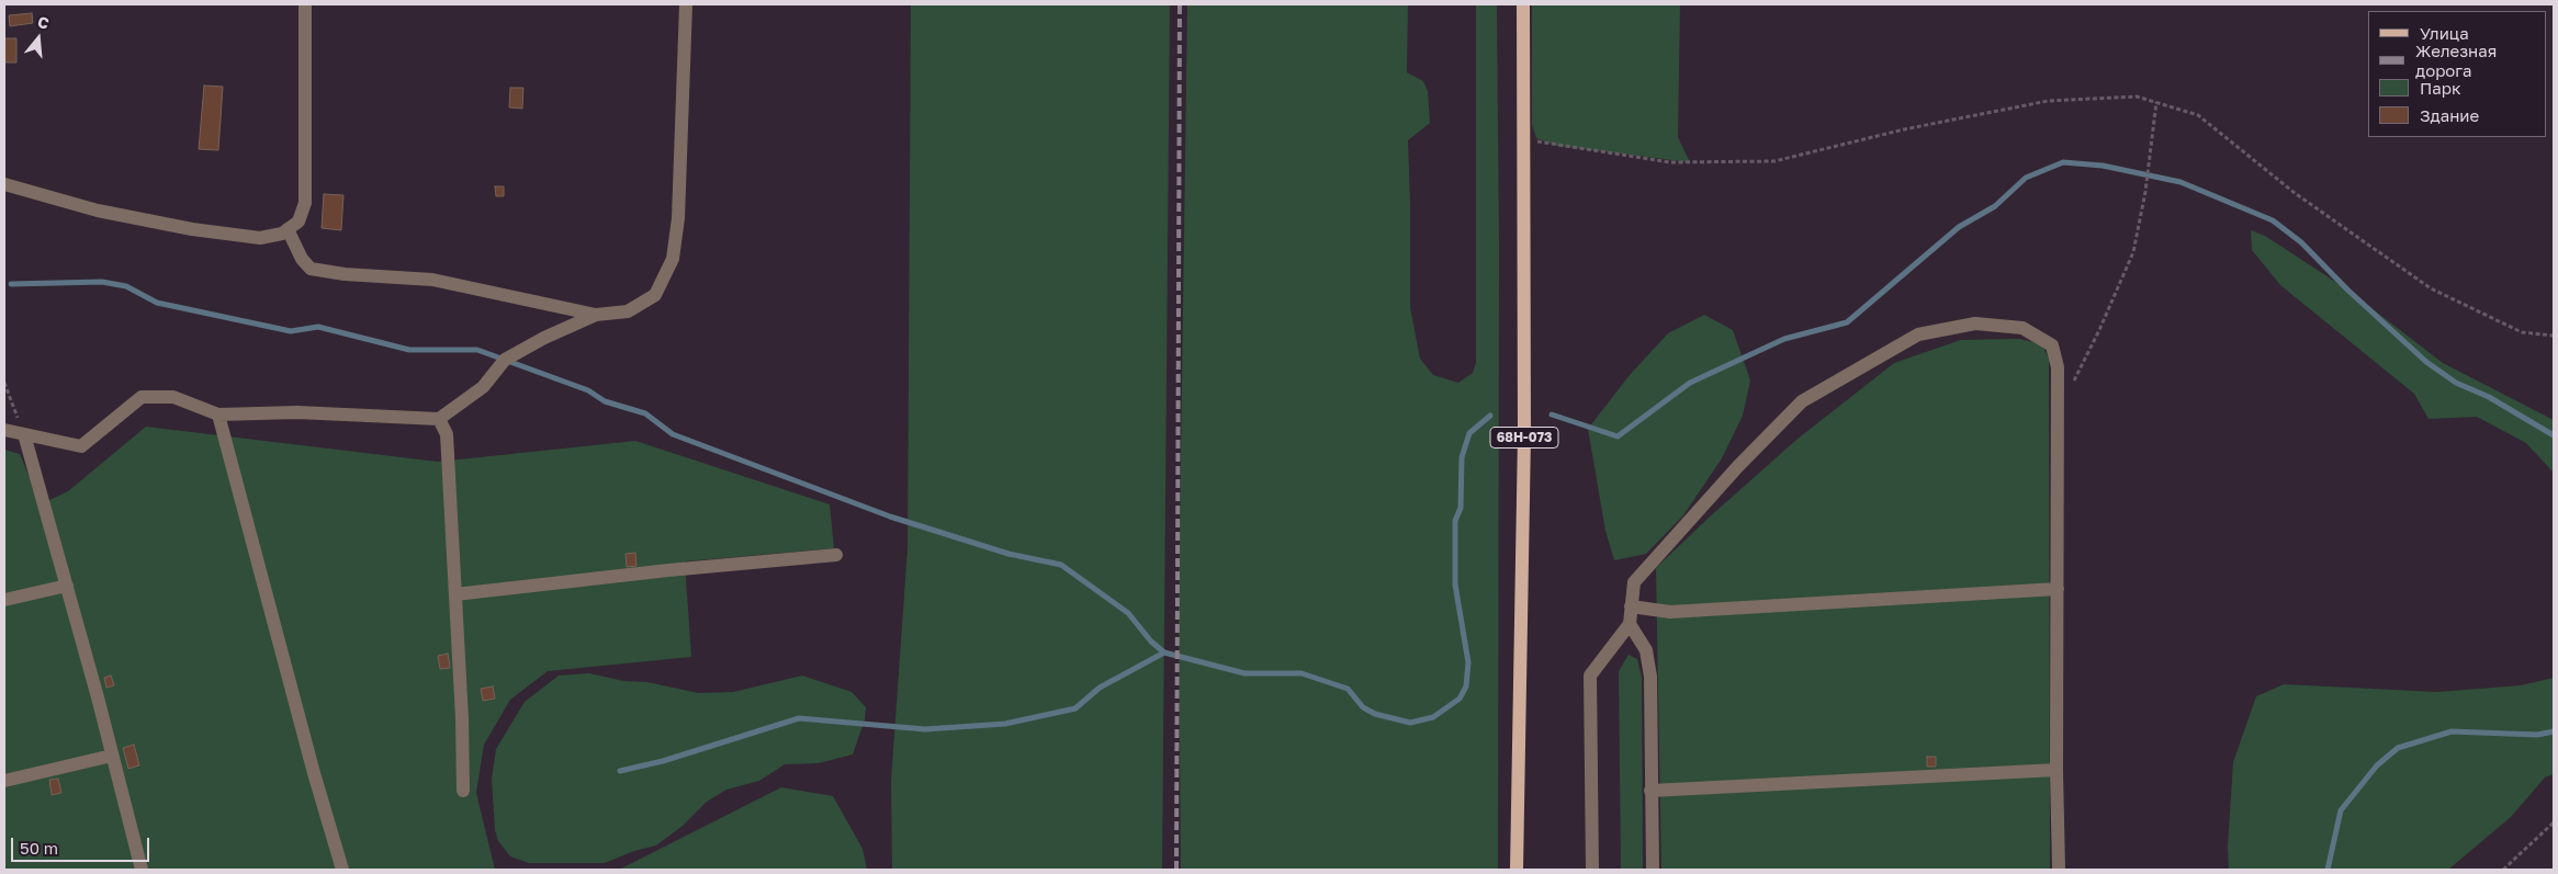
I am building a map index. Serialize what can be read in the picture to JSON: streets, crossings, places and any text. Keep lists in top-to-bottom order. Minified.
{"streets":{"main road":["68Н-073"]},"legend":["Улица","Железная дорога","Парк","Здание"],"scale_bar":"50 m","north":"top"}
